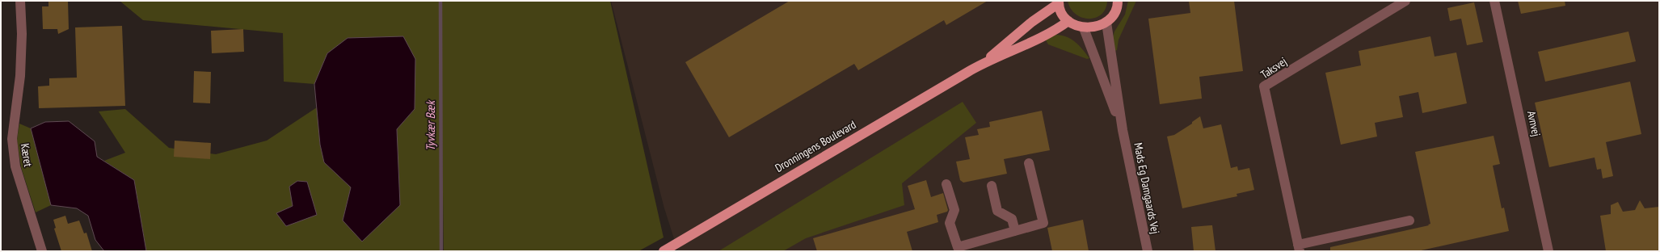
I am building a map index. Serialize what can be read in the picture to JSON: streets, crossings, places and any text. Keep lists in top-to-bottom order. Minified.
{"streets":{"main road":["Dronningens Boulevard"],"street":["Taksvej","Avnvej","Kæret","Mads Eg Damgaards Vej"]},"water":["Tyvkær Bæk"]}
